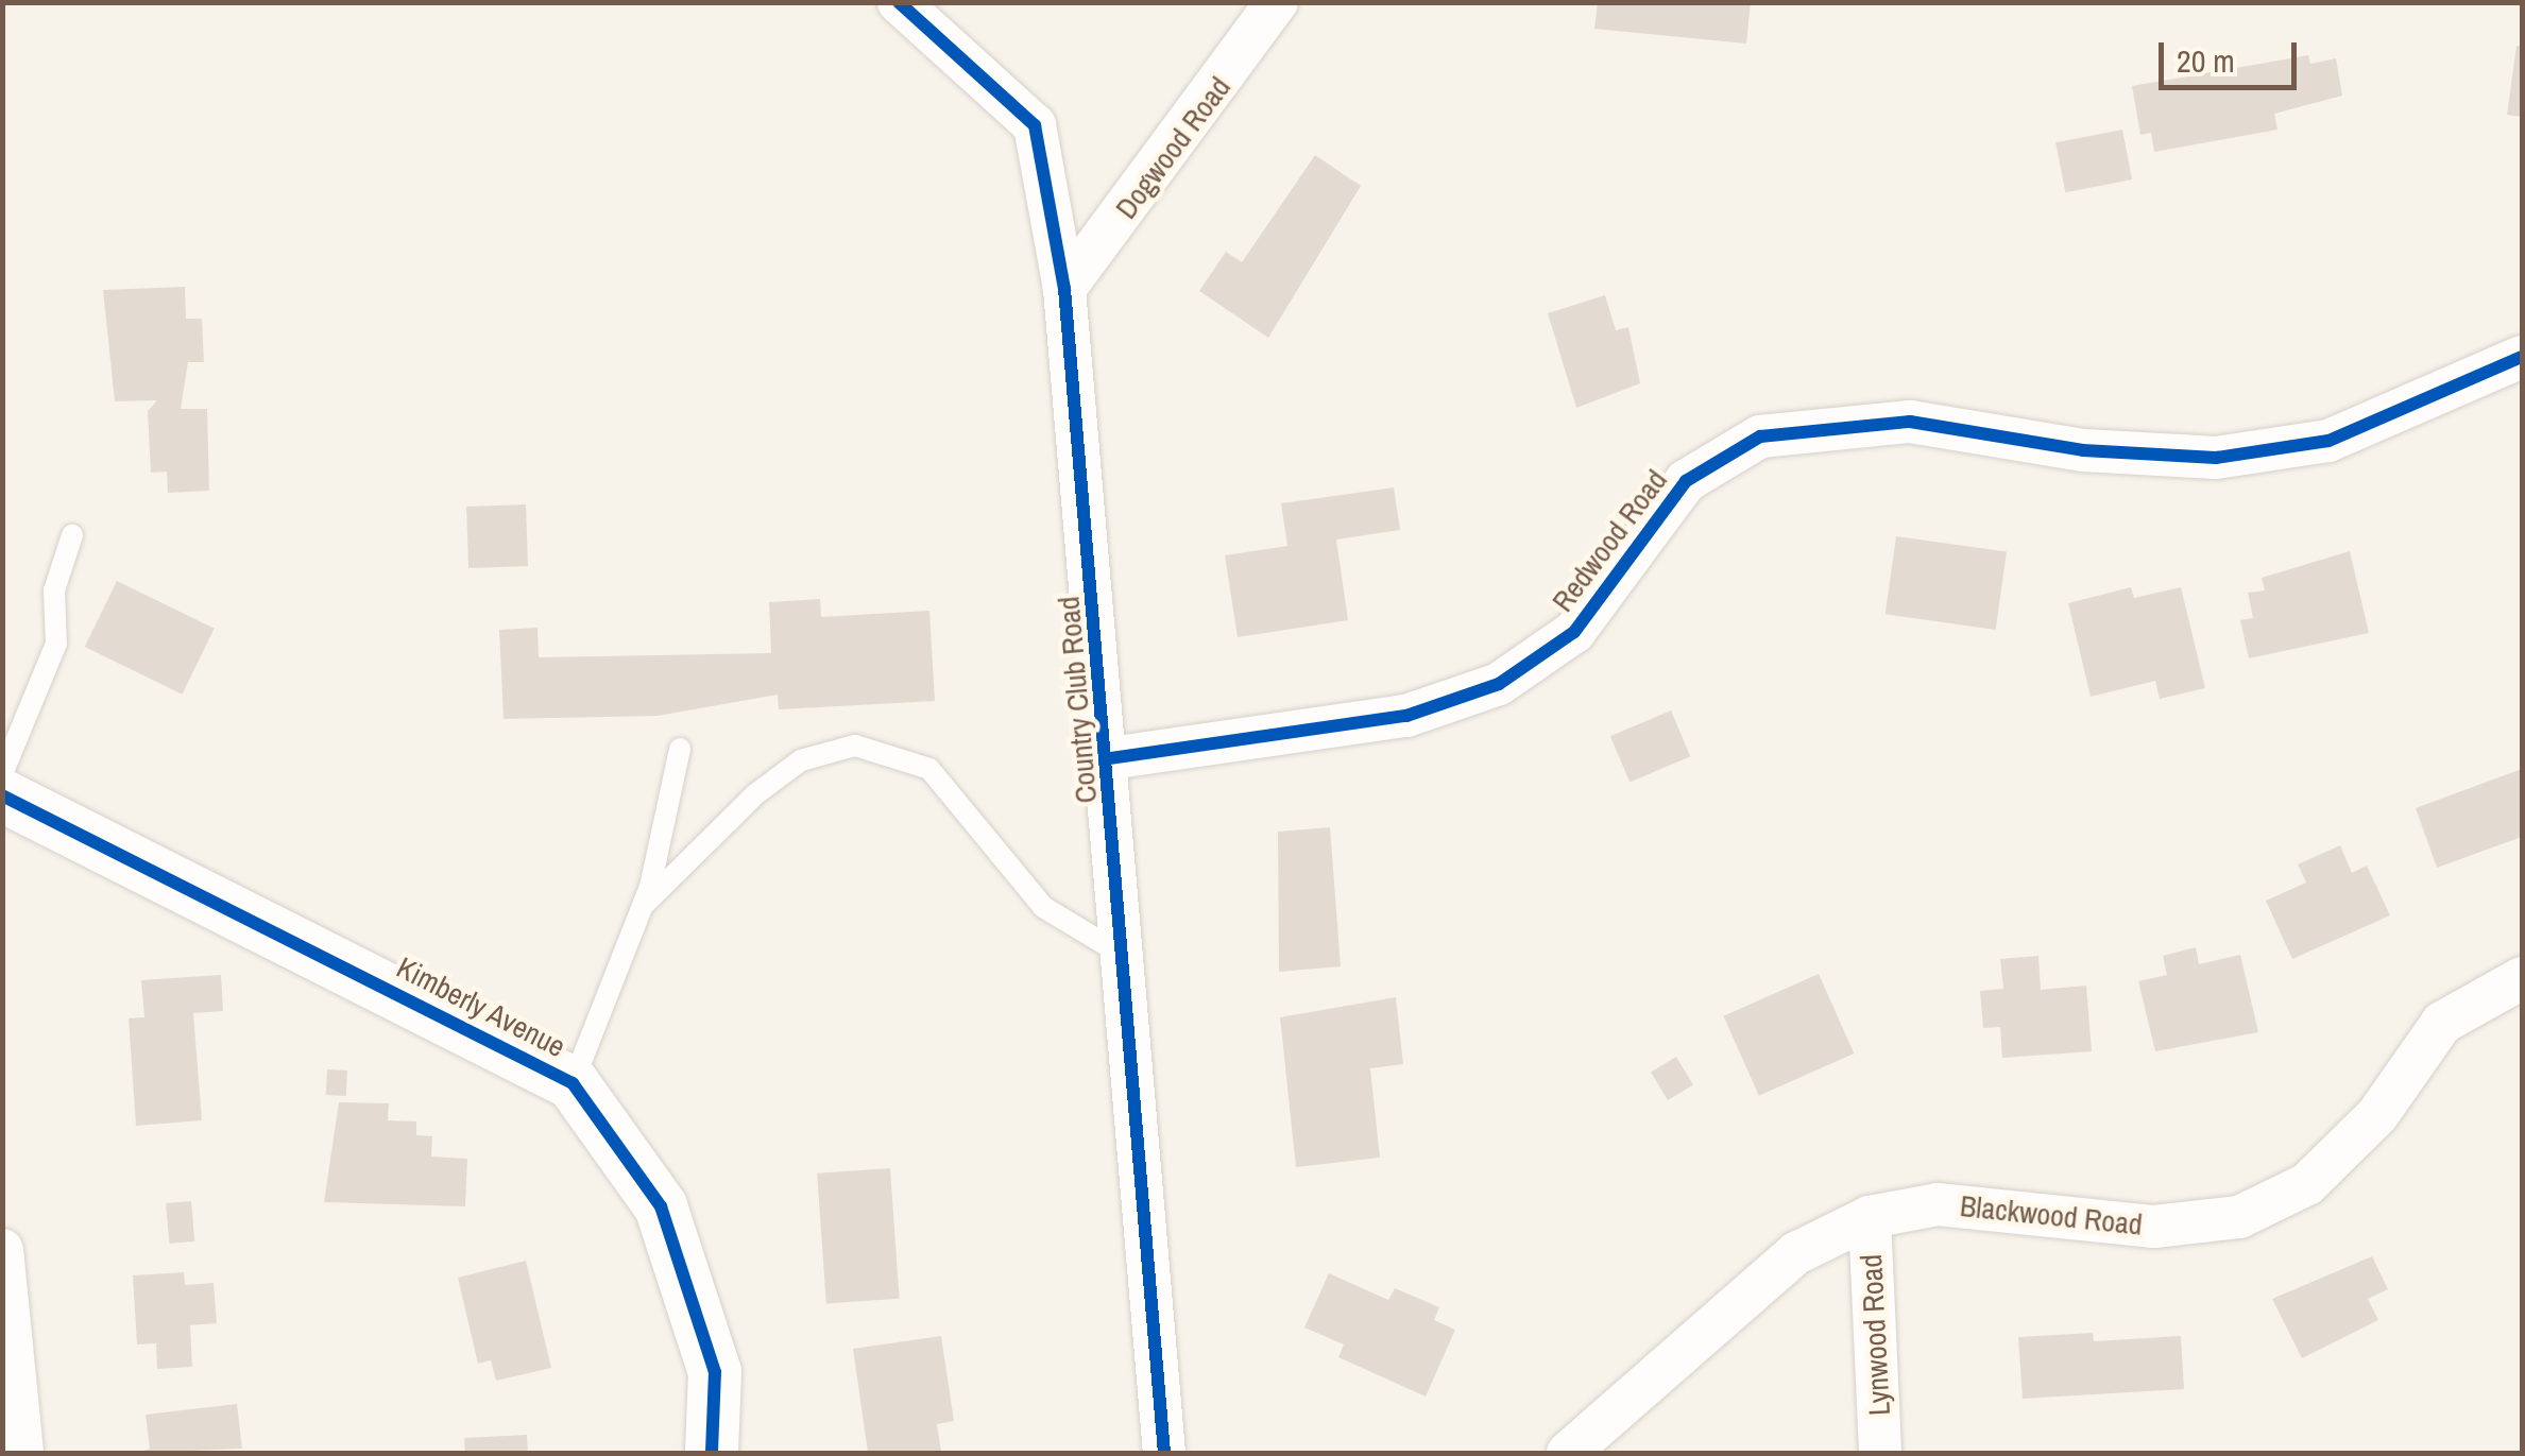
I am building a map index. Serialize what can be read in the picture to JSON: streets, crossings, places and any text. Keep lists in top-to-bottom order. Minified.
{"streets":{"street":["Dogwood Road","Redwood Road","Country Club Road","Kimberly Avenue","Blackwood Road","Lynwood Road"]},"crossings":[["Dogwood Road","Country Club Road"],["Redwood Road","Country Club Road"],["Blackwood Road","Lynwood Road"]],"scale_bar":"20 m"}
